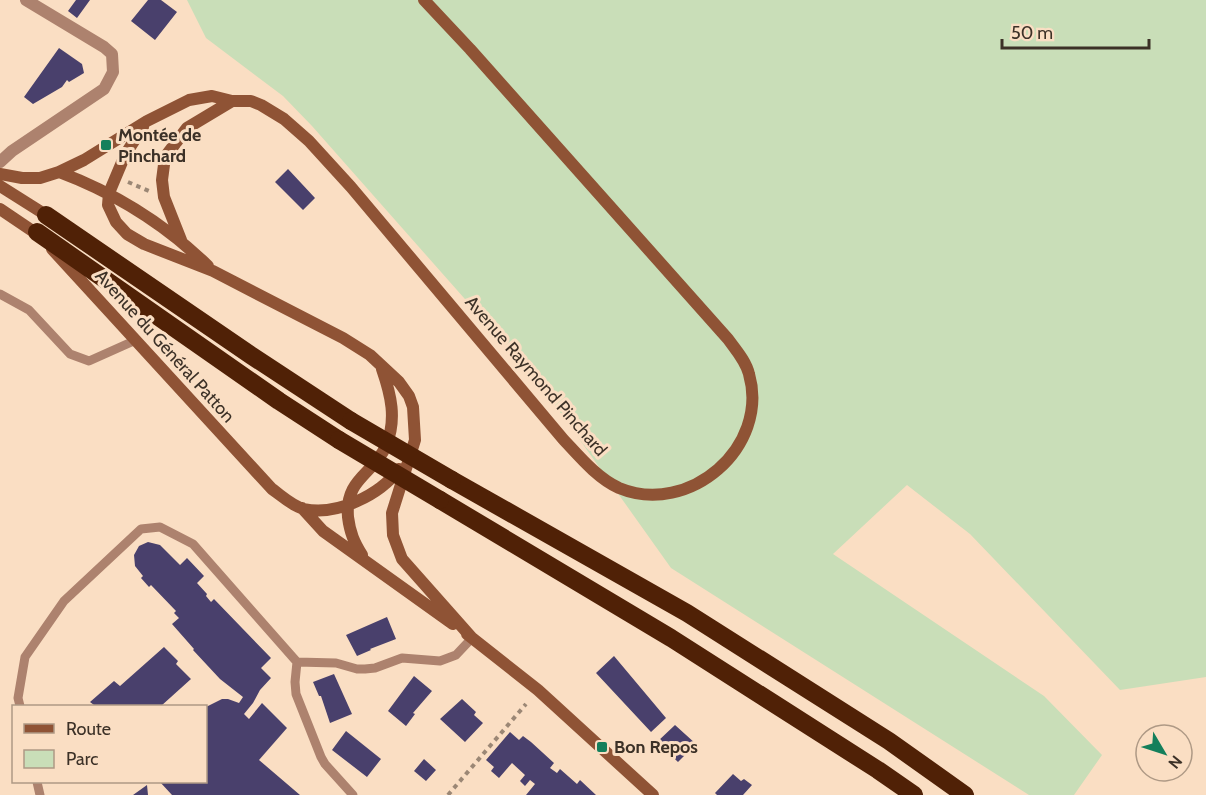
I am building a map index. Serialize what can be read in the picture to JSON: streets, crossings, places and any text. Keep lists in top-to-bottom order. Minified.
{"streets":{"street":["Avenue du Général Patton","Avenue Raymond Pinchard"]},"places":{"transit":["Montée de Pinchard","Bon Repos"]},"legend":["Route","Parc"],"scale_bar":"50 m","north":"bottom right"}
